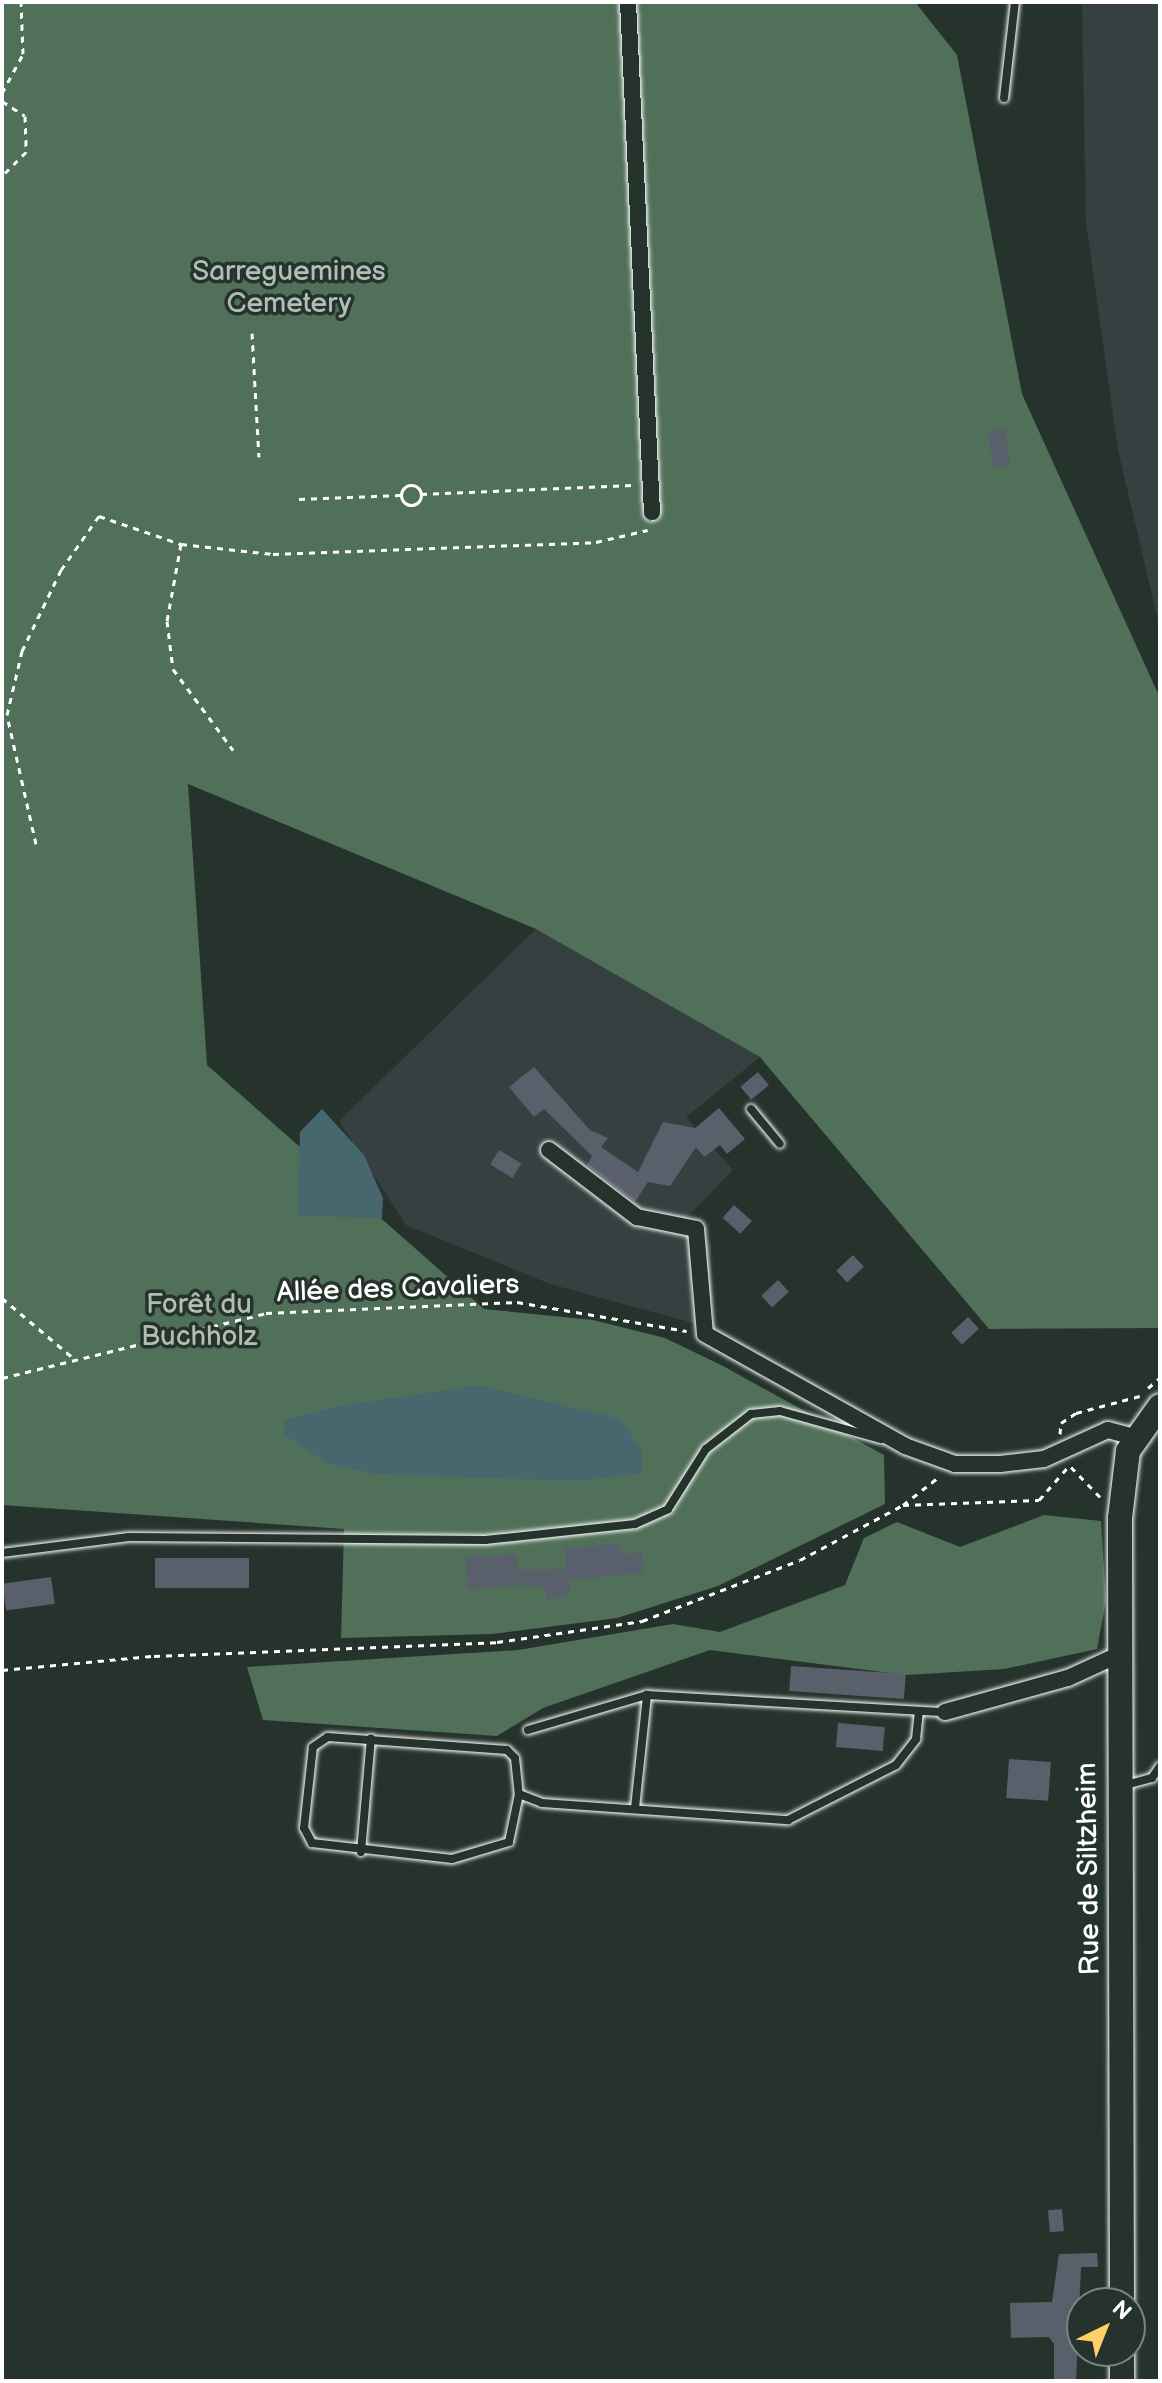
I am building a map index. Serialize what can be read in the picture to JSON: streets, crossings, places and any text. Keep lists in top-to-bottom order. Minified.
{"streets":{"main road":["Rue de Siltzheim"],"path":["Allée des Cavaliers"]},"parks":["Sarreguemines Cemetery","Forêt du Buchholz"],"north":"top right"}
